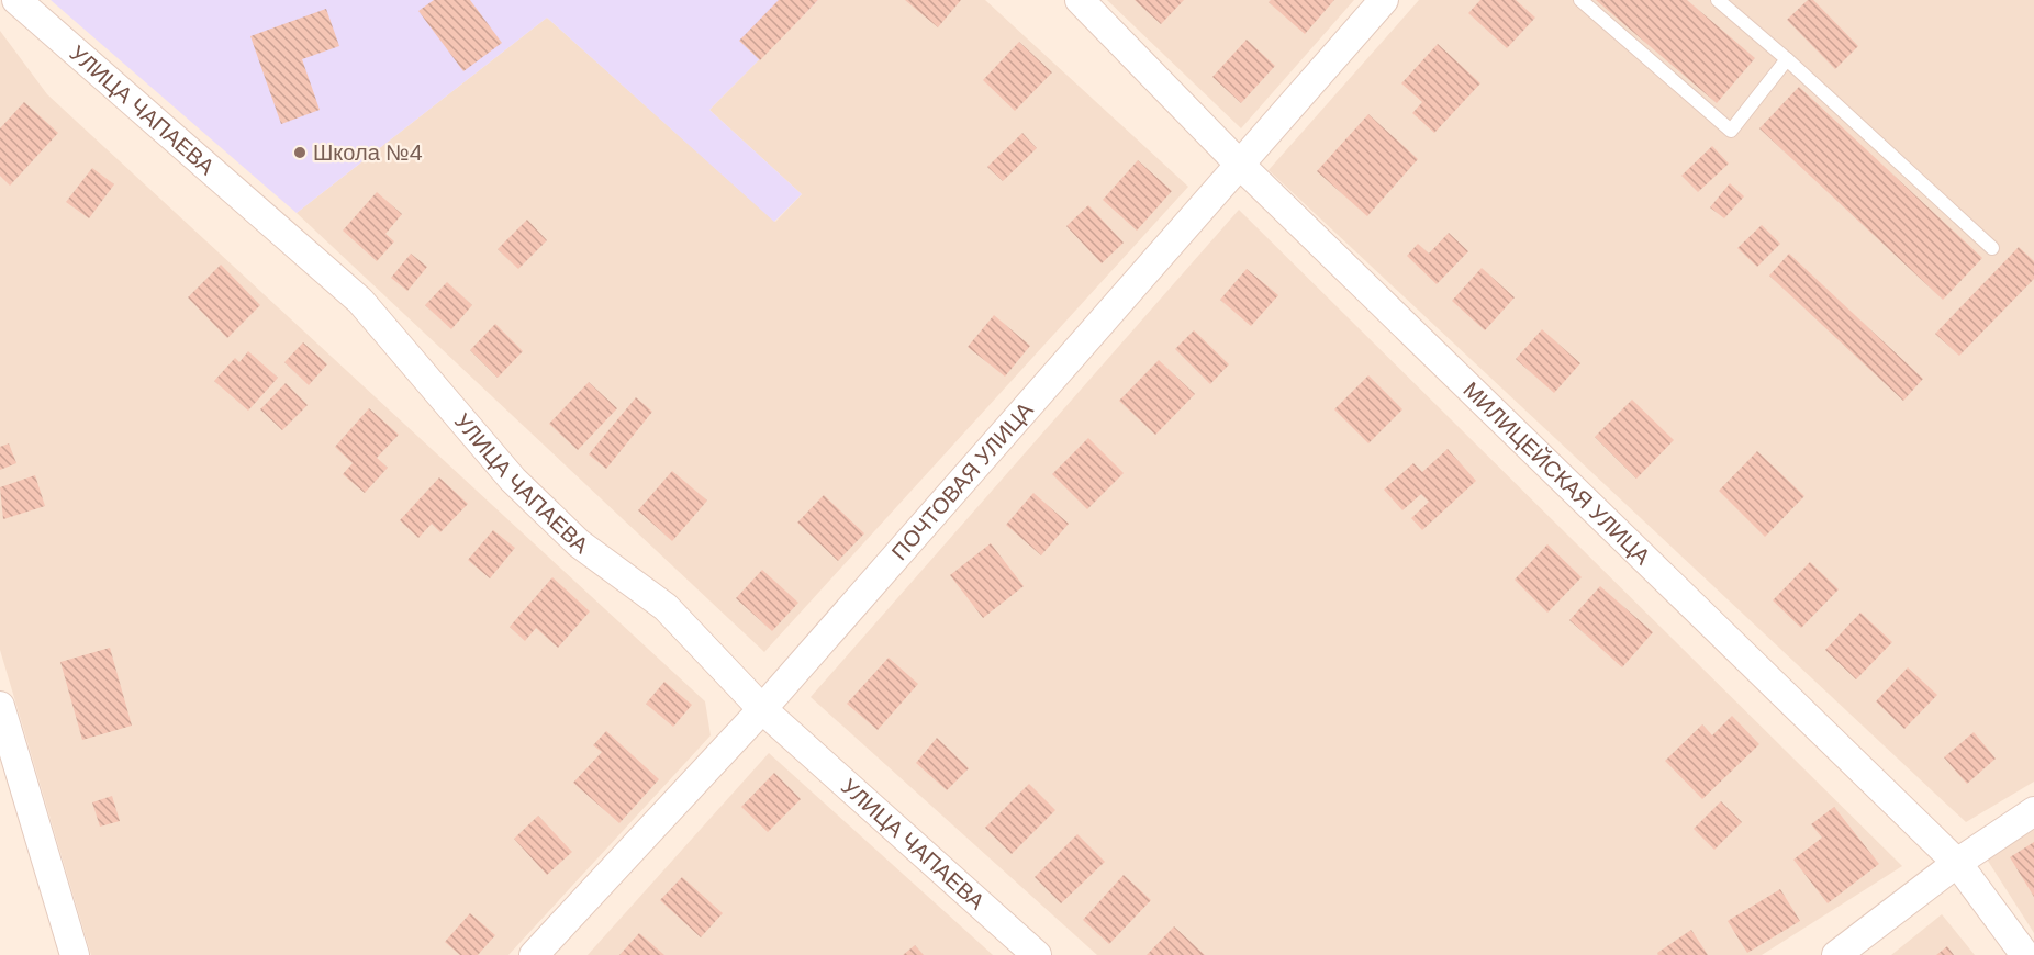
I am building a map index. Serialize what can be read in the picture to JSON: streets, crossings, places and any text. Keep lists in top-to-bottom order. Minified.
{"streets":{"street":["УЛИЦА ЧАПАЕВА","МИЛИЦЕЙСКАЯ УЛИЦА","ПОЧТОВАЯ УЛИЦА"]},"crossings":[["УЛИЦА ЧАПАЕВА","ПОЧТОВАЯ УЛИЦА"],["МИЛИЦЕЙСКАЯ УЛИЦА","ПОЧТОВАЯ УЛИЦА"]],"places":["Школа №4"]}
